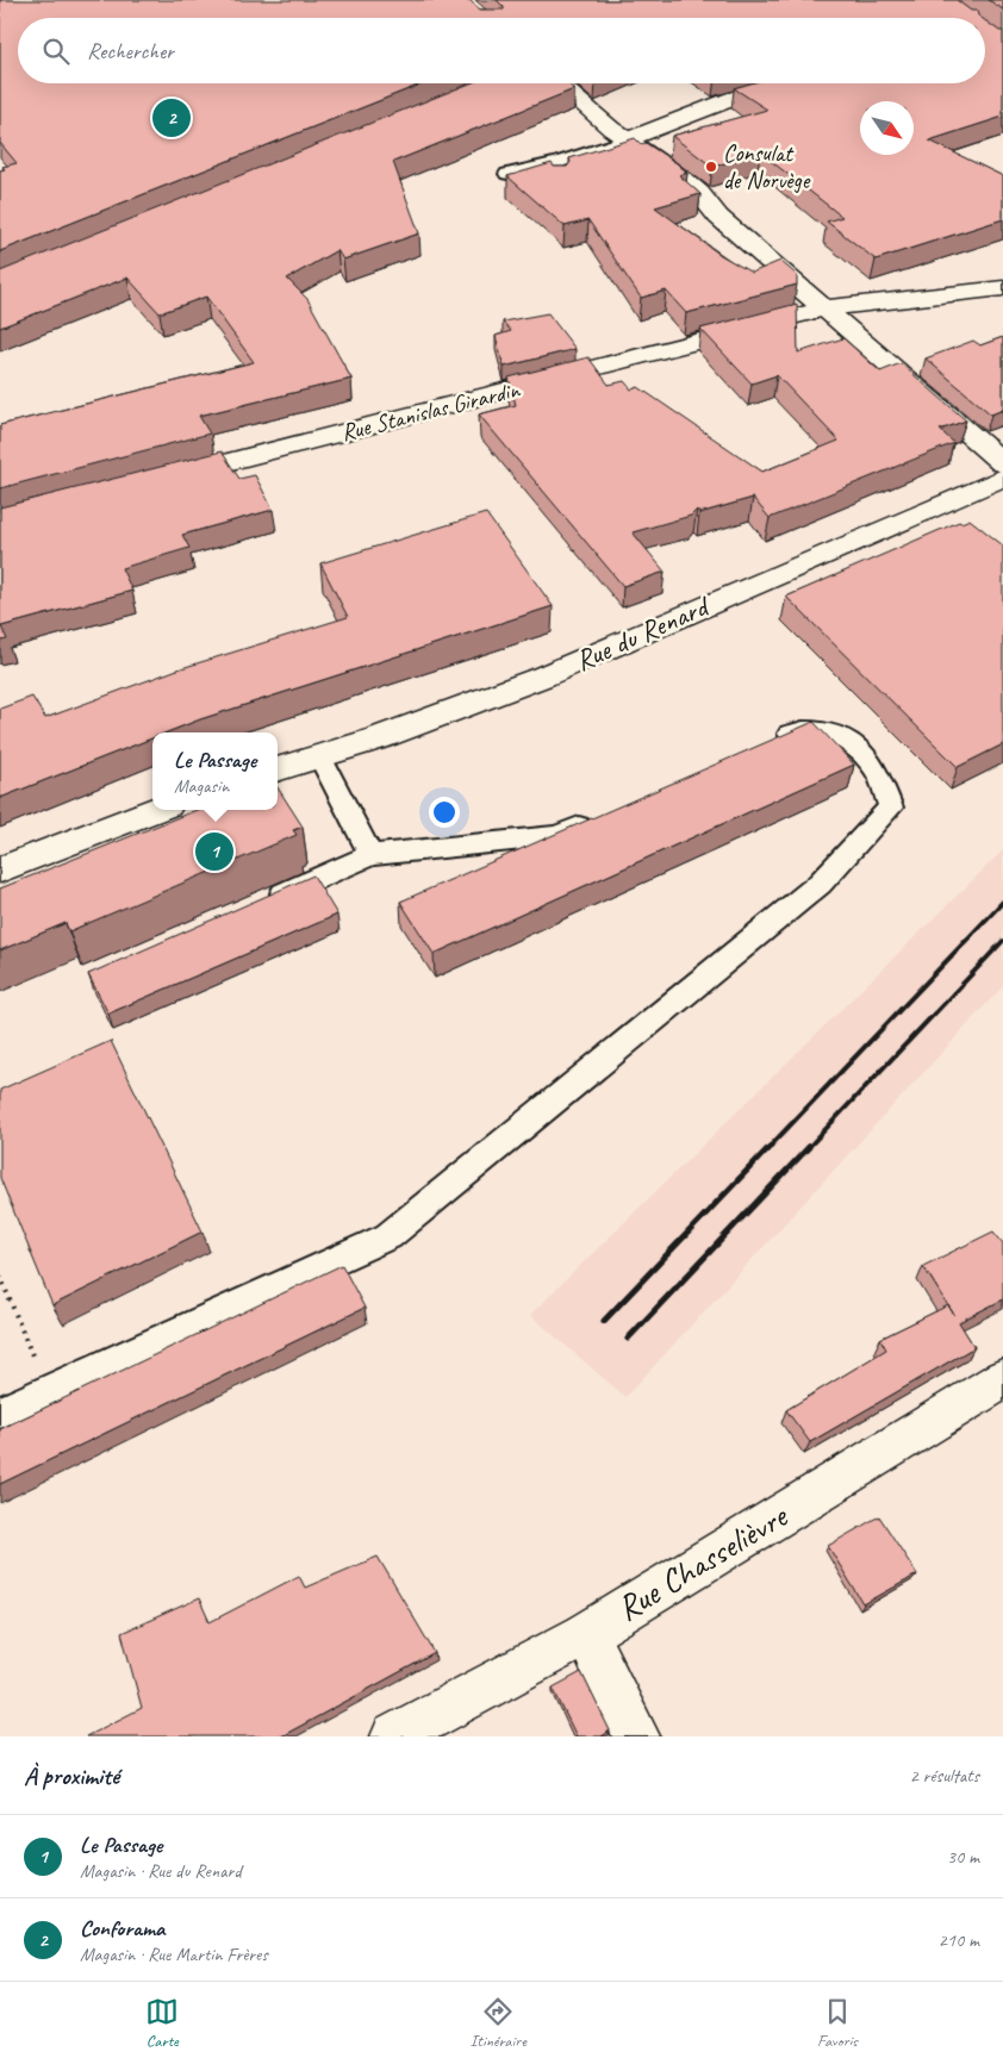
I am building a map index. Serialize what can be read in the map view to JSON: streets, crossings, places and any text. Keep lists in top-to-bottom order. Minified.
{"streets":{"street":["Rue Stanislas Girardin","Rue du Renard","Rue Chasselièvre"]},"places":["Consulat de Norvège"],"north":"bottom right","page":{"search":"Rechercher","pins":["2","1"],"popup":["Le Passage","Magasin"],"heading":["À proximité","2 résultats"],"list":[{"mark":"1","name":"Le Passage","note":"Magasin · Rue du Renard","value":"30 m"},{"mark":"2","name":"Conforama","note":"Magasin · Rue Martin Frères","value":"210 m"}],"nav":["Carte","Itinéraire","Favoris"]}}
